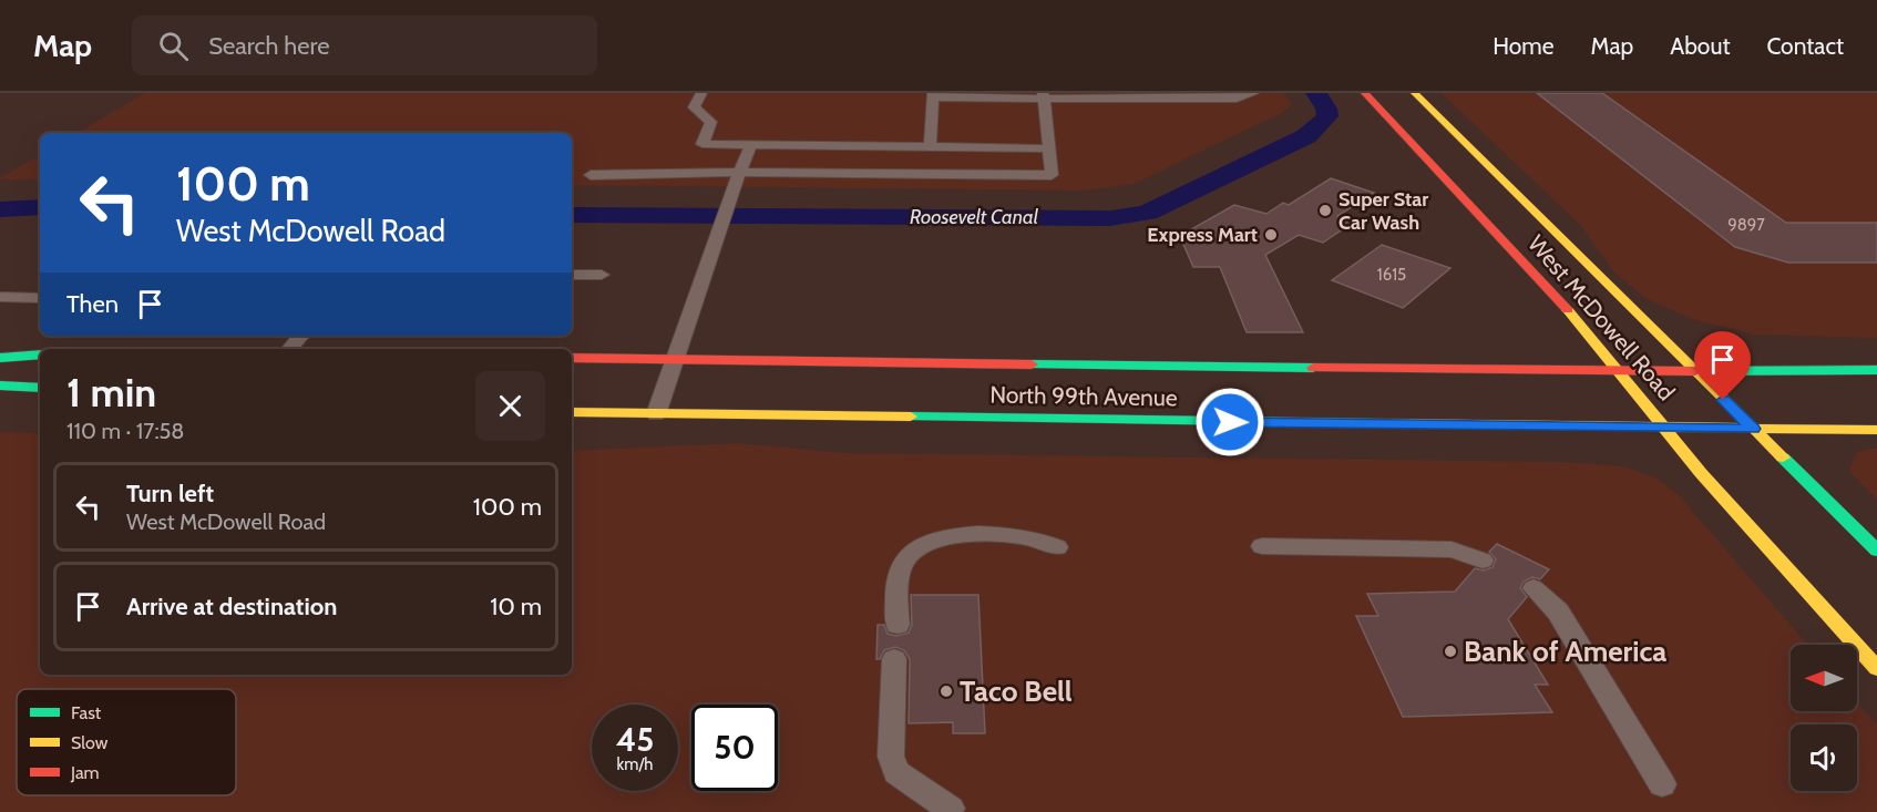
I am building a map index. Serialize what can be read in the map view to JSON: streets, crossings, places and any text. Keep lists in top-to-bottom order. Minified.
{"streets":{"main road":["West McDowell Road","North 99th Avenue"]},"crossings":[["West McDowell Road","North 99th Avenue"]],"water":["Roosevelt Canal"],"places":["Super Star Car Wash","Express Mart","Bank of America","Taco Bell"],"house_numbers":["9897","1615"],"legend":["Fast","Slow","Jam"],"north":"left","page":{"header":"Map","search":"Search here","nav":["Home","Map","About","Contact"],"turn":["100 m","West McDowell Road"],"then":"Then","heading":["1 min","110 m · 17:58"],"list":[{"name":"Turn left","note":"West McDowell Road","value":"100 m"},{"name":"Arrive at destination","value":"10 m"}],"speed":"45 km/h","limit":"50"}}
